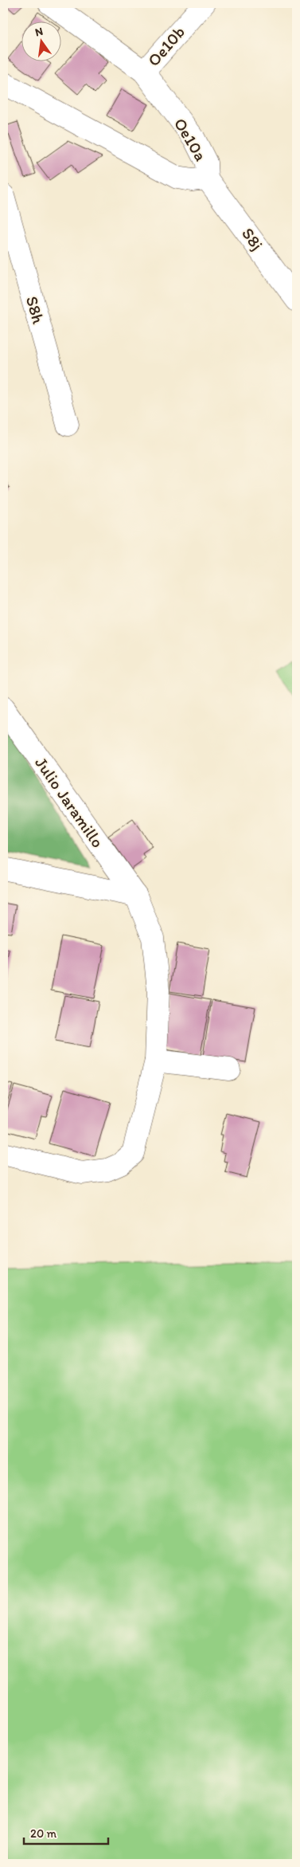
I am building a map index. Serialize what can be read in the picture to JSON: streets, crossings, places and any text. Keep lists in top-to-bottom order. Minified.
{"streets":{"street":["Oe10b","Oe10a","S8j","S8h","Julio Jaramillo"]},"crossings":[["Oe10b","Oe10a"],["Oe10a","S8j"]],"scale_bar":"20 m","north":"top"}
